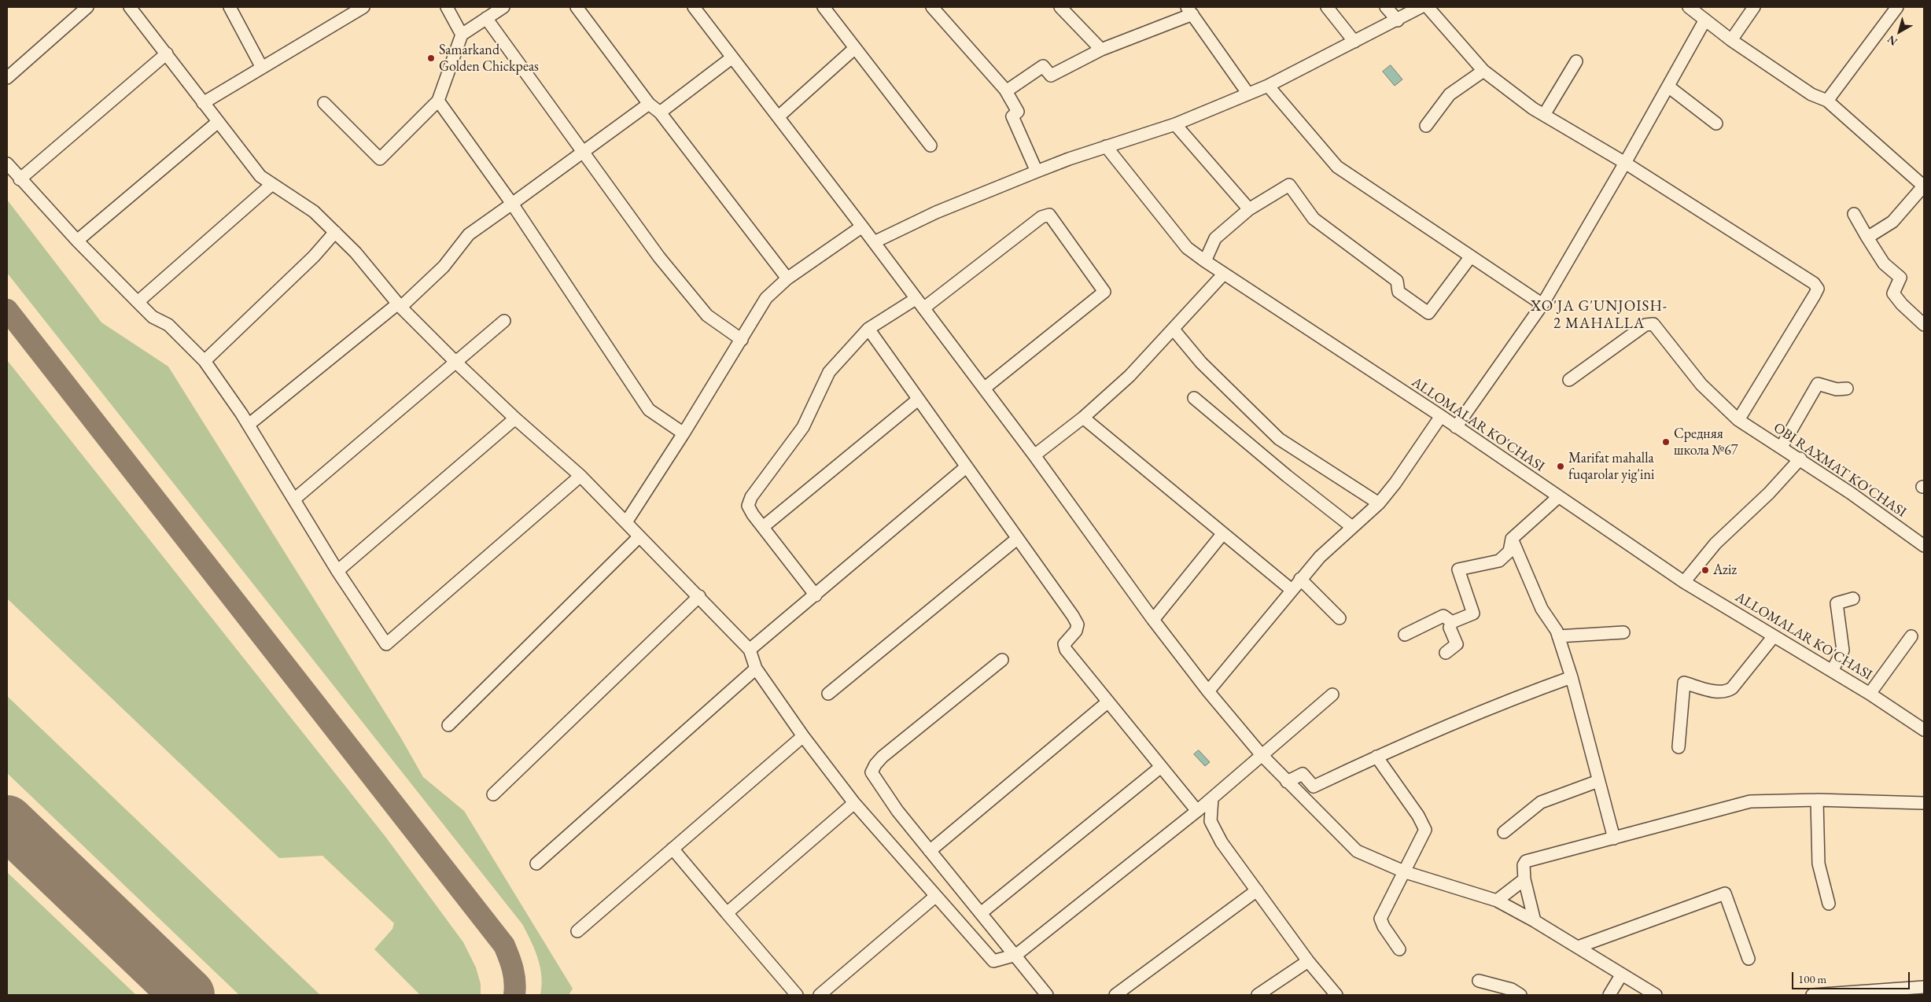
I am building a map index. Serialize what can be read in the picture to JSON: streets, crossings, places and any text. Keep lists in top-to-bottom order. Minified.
{"streets":{"street":["ALLOMALAR KO'CHASI","OBI RAXMAT KO'CHASI"]},"districts":["XO'JA G'UNJOISH- 2 MAHALLA"],"places":["Samarkand Golden Chickpeas","Средняя школа №67","Marifat mahalla fuqarolar yig'ini","Aziz"],"scale_bar":"100 m","north":"bottom left"}
